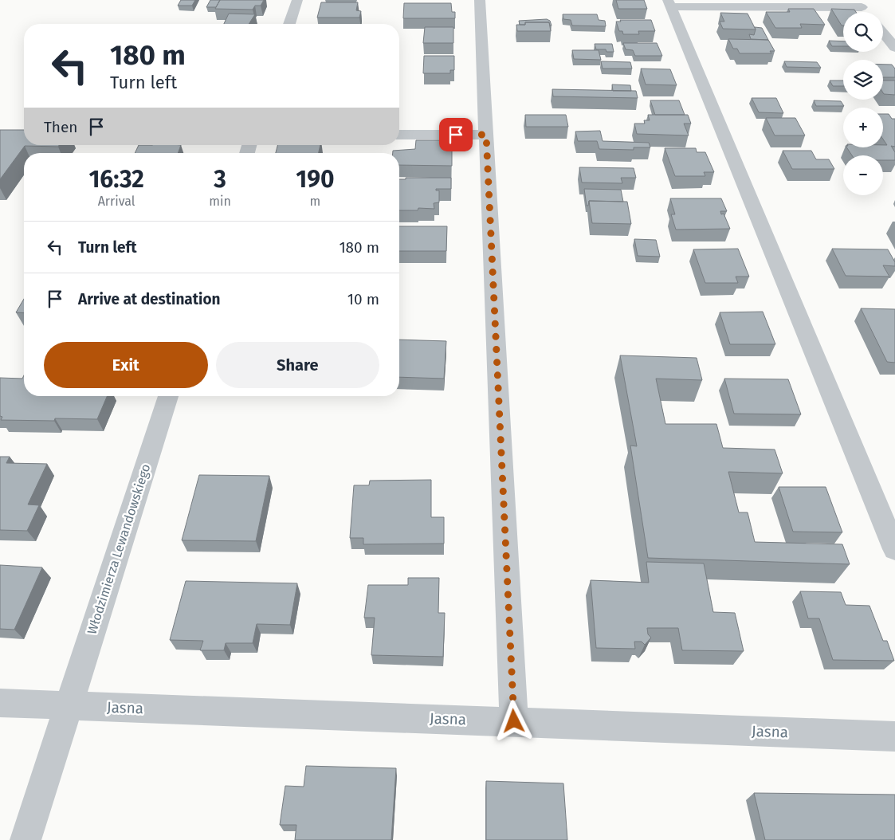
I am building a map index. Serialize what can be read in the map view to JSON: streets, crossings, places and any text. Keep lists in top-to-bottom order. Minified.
{"streets":{"street":["Włodzimierza Lewandowskiego","Jasna"]},"crossings":[["Włodzimierza Lewandowskiego","Jasna"]],"page":{"map_buttons":["+","−"],"turn":["180 m","Turn left"],"then":"Then","eta":["16:32","Arrival","3","min","190","m"],"list":[{"name":"Turn left","value":"180 m"},{"name":"Arrive at destination","value":"10 m"}],"buttons":["Exit","Share"]}}
